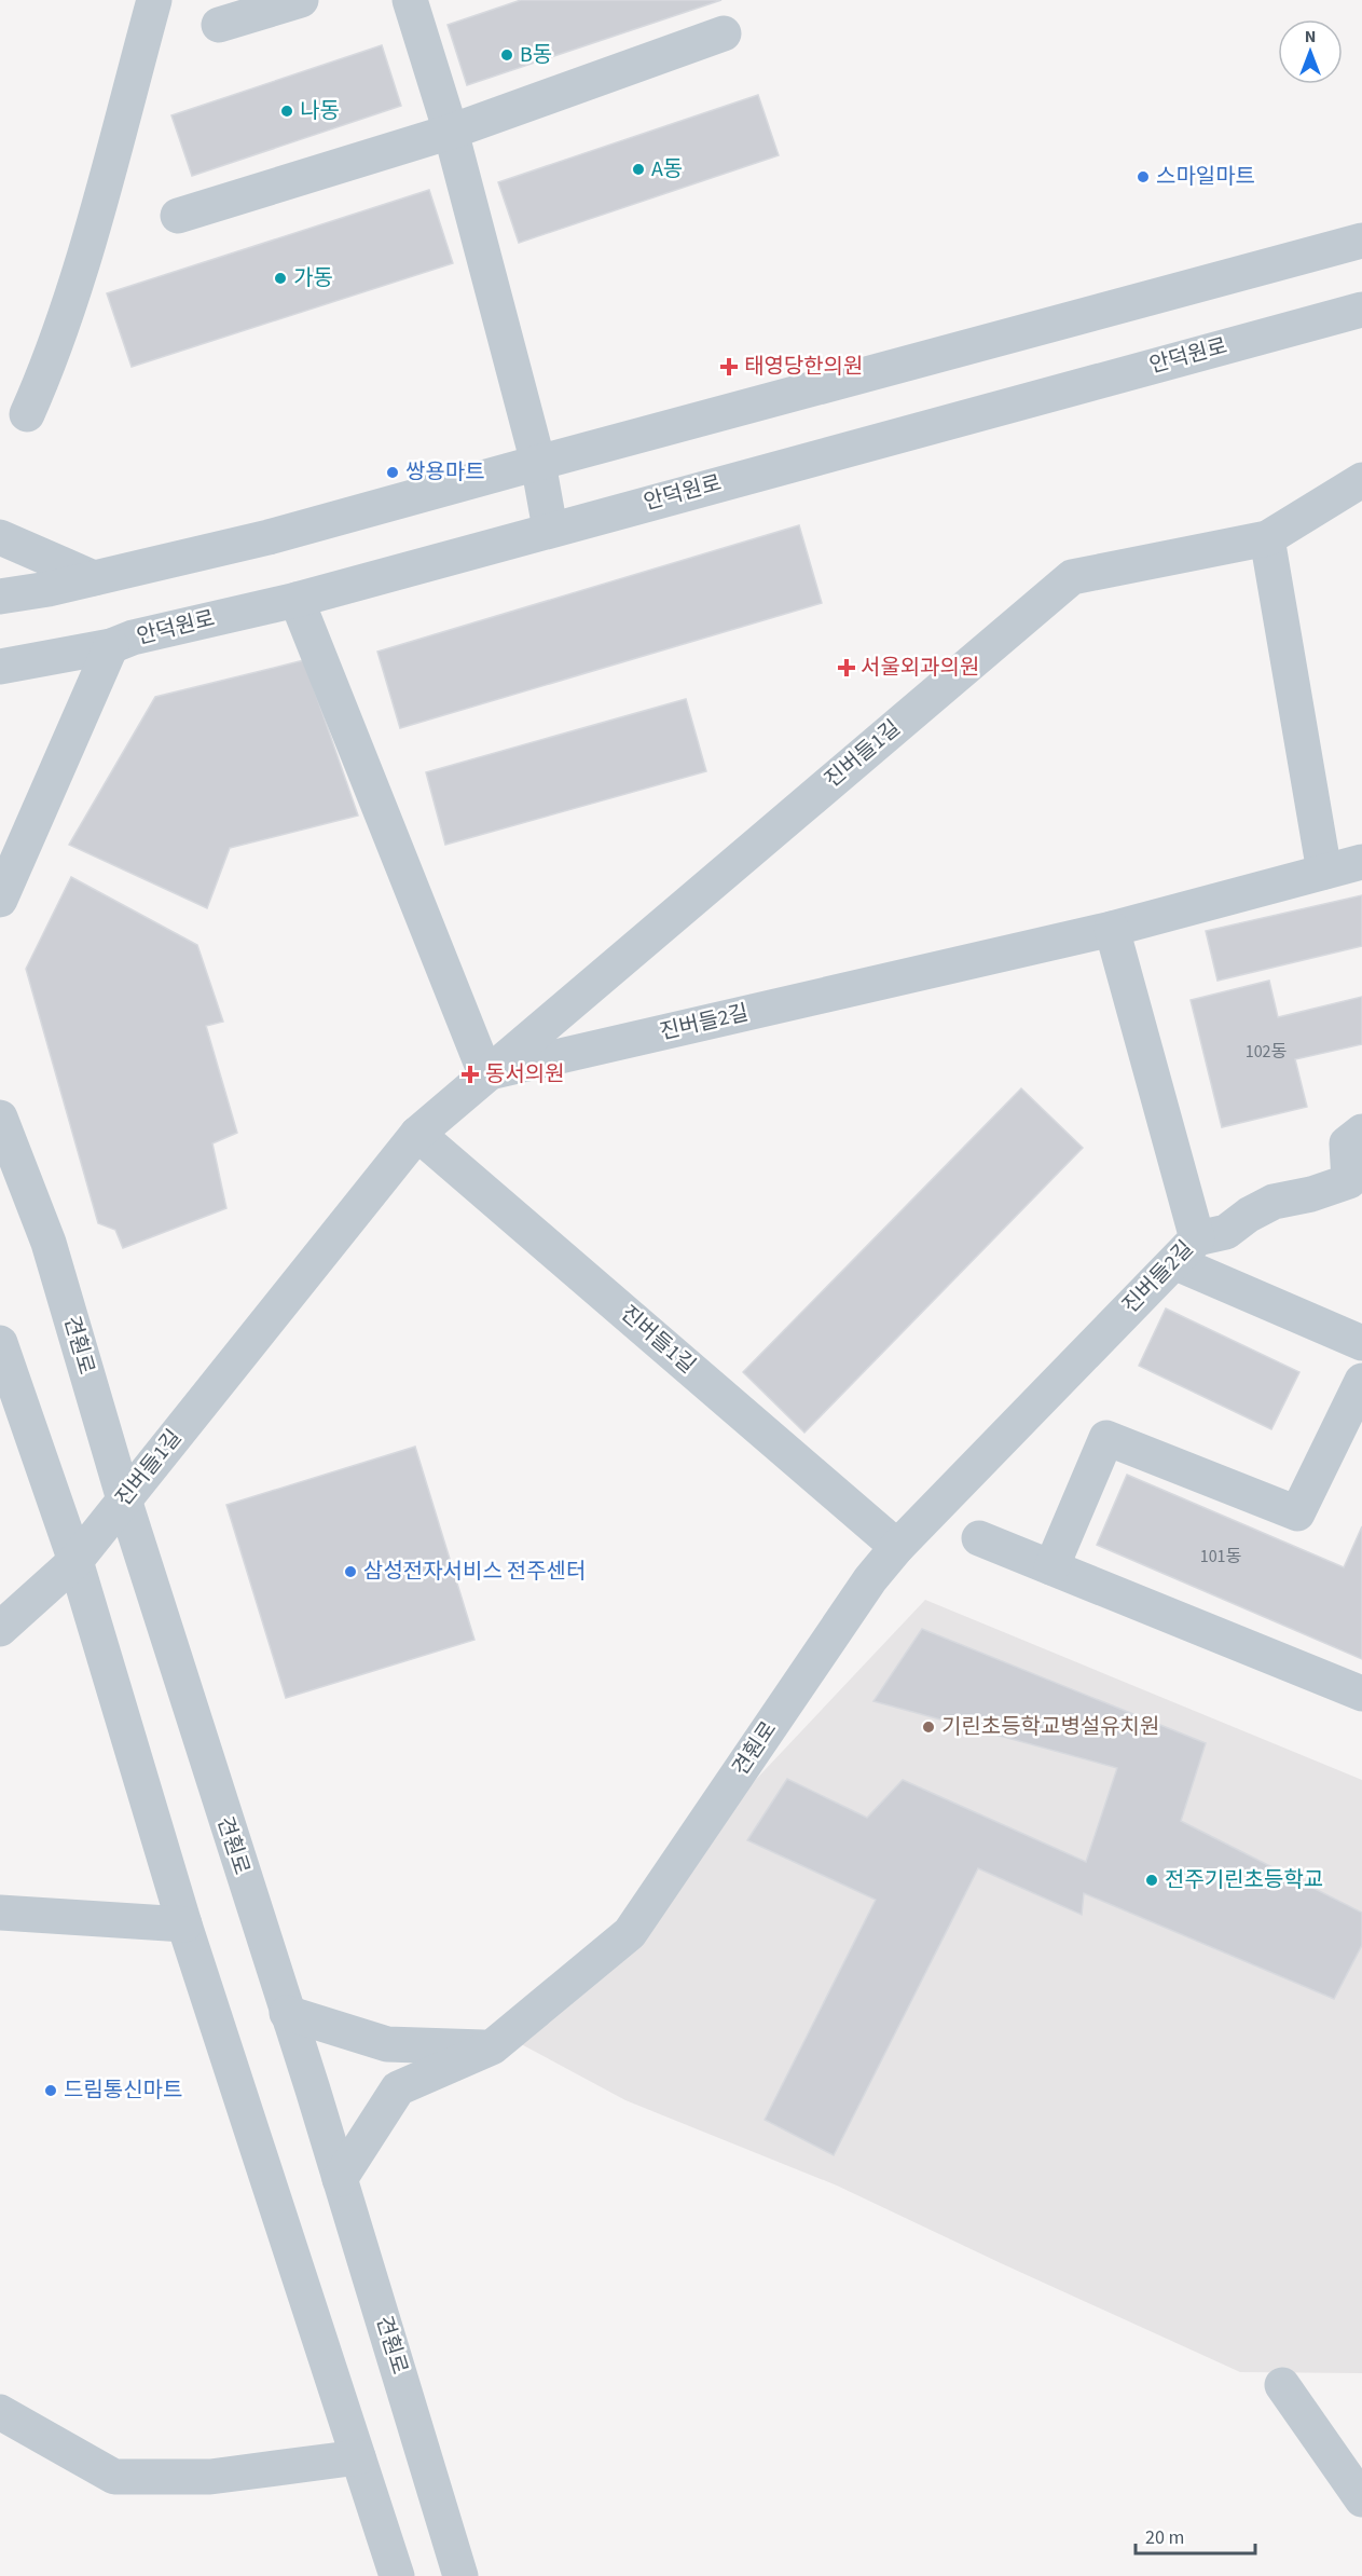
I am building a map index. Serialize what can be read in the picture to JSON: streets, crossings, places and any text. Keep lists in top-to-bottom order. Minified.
{"streets":{"street":["안덕원로","진버들1길","진버들2길","견훤로"]},"crossings":[["진버들1길","진버들2길"],["진버들1길","견훤로"],["진버들2길","견훤로"]],"places":{"other":["B동","나동","A동","스마일마트","가동","쌍용마트","삼성전자서비스 전주센터","기린초등학교병설유치원","전주기린초등학교","드림통신마트"],"health":["태영당한의원","서울외과의원","동서의원"]},"house_numbers":["102동","101동"],"scale_bar":"20 m","north":"top"}
